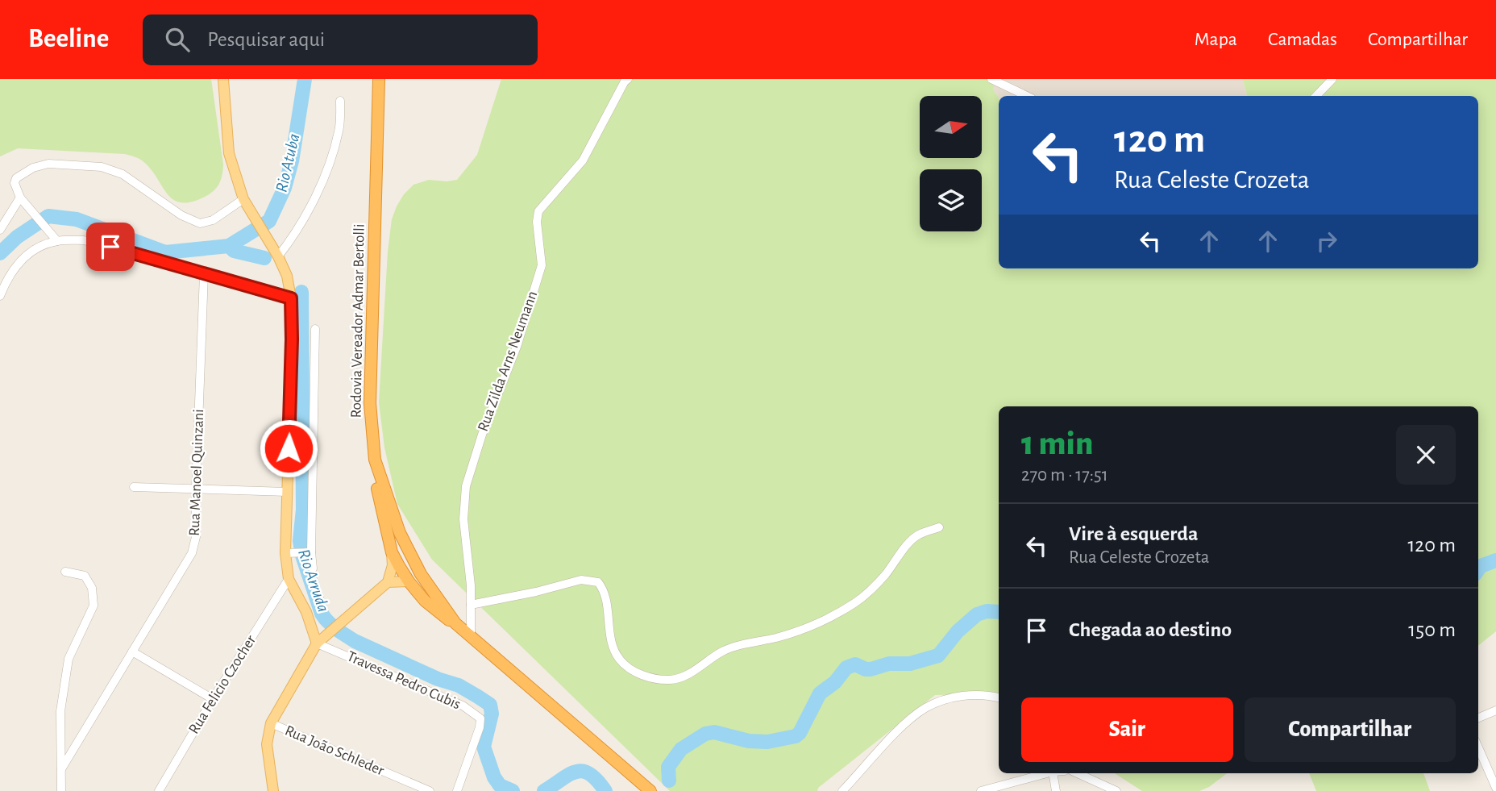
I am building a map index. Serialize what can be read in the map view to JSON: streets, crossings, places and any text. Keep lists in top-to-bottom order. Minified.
{"streets":{"highway":["Rodovia Vereador Admar Bertolli"],"street":["Rua Zilda Arns Neumann","Rua Manoel Quinzani","Travessa Pedro Cubis","Rua Felicio Czocher","Rua João Schleder"]},"crossings":[["Rodovia Vereador Admar Bertolli","Rua Zilda Arns Neumann"]],"water":["Rio Atuba","Rio Arruda"],"north":"right","page":{"header":"Beeline","search":"Pesquisar aqui","nav":["Mapa","Camadas","Compartilhar"],"turn":["120 m","Rua Celeste Crozeta"],"heading":["1 min","270 m · 17:51"],"list":[{"name":"Vire à esquerda","note":"Rua Celeste Crozeta","value":"120 m"},{"name":"Chegada ao destino","value":"150 m"}],"buttons":["Sair","Compartilhar"]}}
